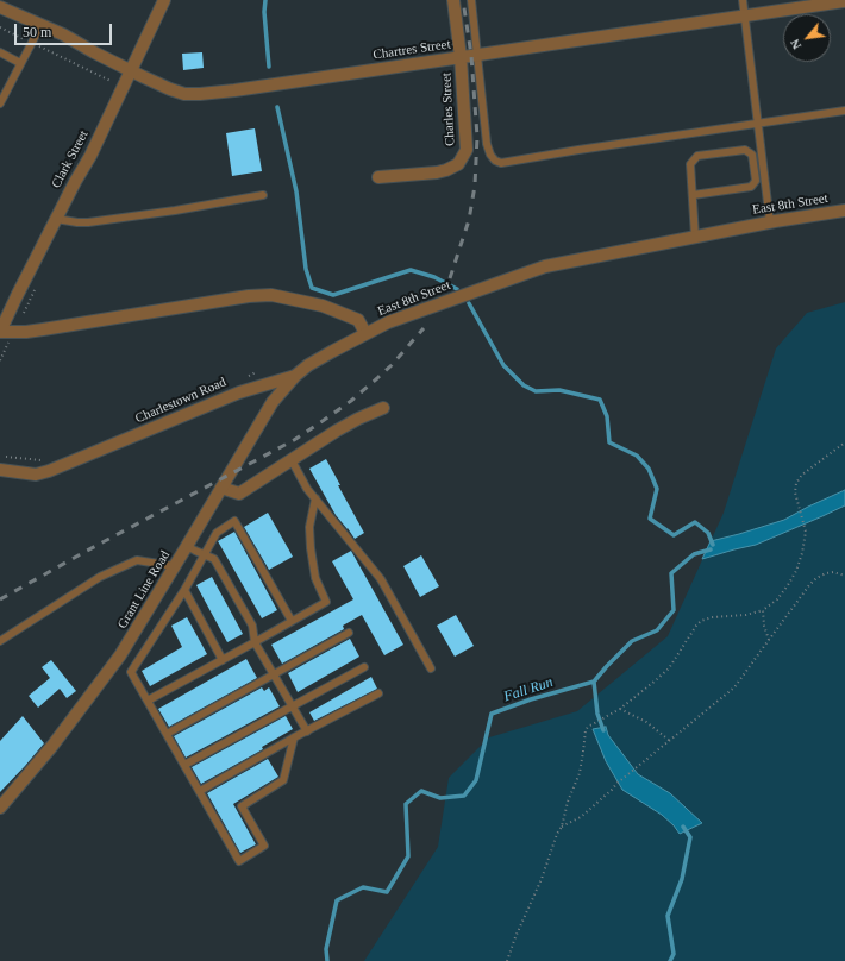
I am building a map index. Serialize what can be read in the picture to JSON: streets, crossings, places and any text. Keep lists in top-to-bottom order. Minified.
{"streets":{"street":["Chartres Street","Charles Street","Clark Street","East 8th Street","Charlestown Road","Grant Line Road"]},"crossings":[["Chartres Street","Charles Street"],["Chartres Street","Clark Street"],["East 8th Street","Charlestown Road"],["Charlestown Road","Grant Line Road"]],"water":["Fall Run"],"scale_bar":"50 m","north":"bottom left"}
